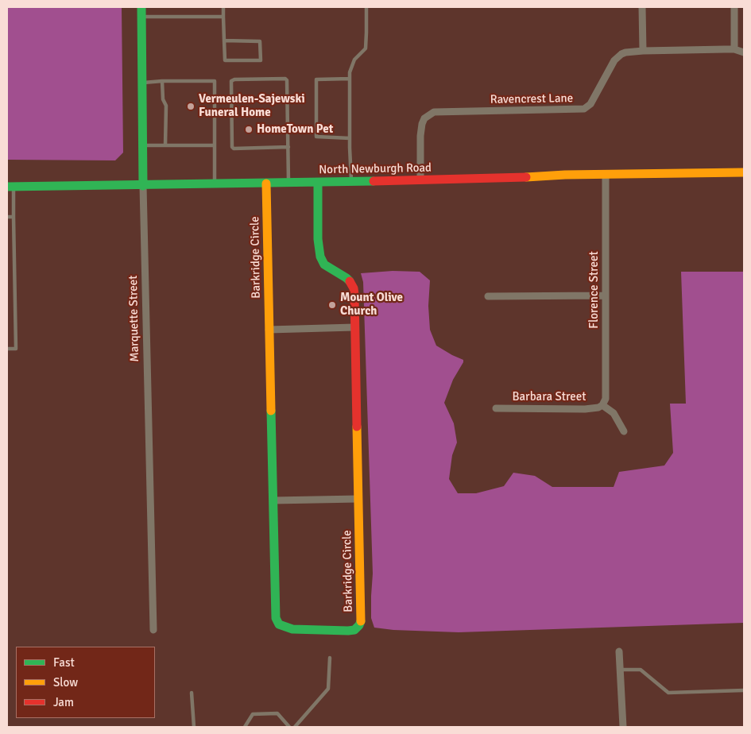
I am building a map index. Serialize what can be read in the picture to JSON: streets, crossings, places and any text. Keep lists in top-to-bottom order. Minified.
{"streets":{"street":["Ravencrest Lane","North Newburgh Road","Barkridge Circle","Florence Street","Marquette Street","Barbara Street"]},"crossings":[["Ravencrest Lane","North Newburgh Road"],["North Newburgh Road","Barkridge Circle"],["North Newburgh Road","Florence Street"],["North Newburgh Road","Marquette Street"],["Florence Street","Barbara Street"]],"places":["Vermeulen-Sajewski Funeral Home","HomeTown Pet","Mount Olive Church"],"legend":["Fast","Slow","Jam"]}
